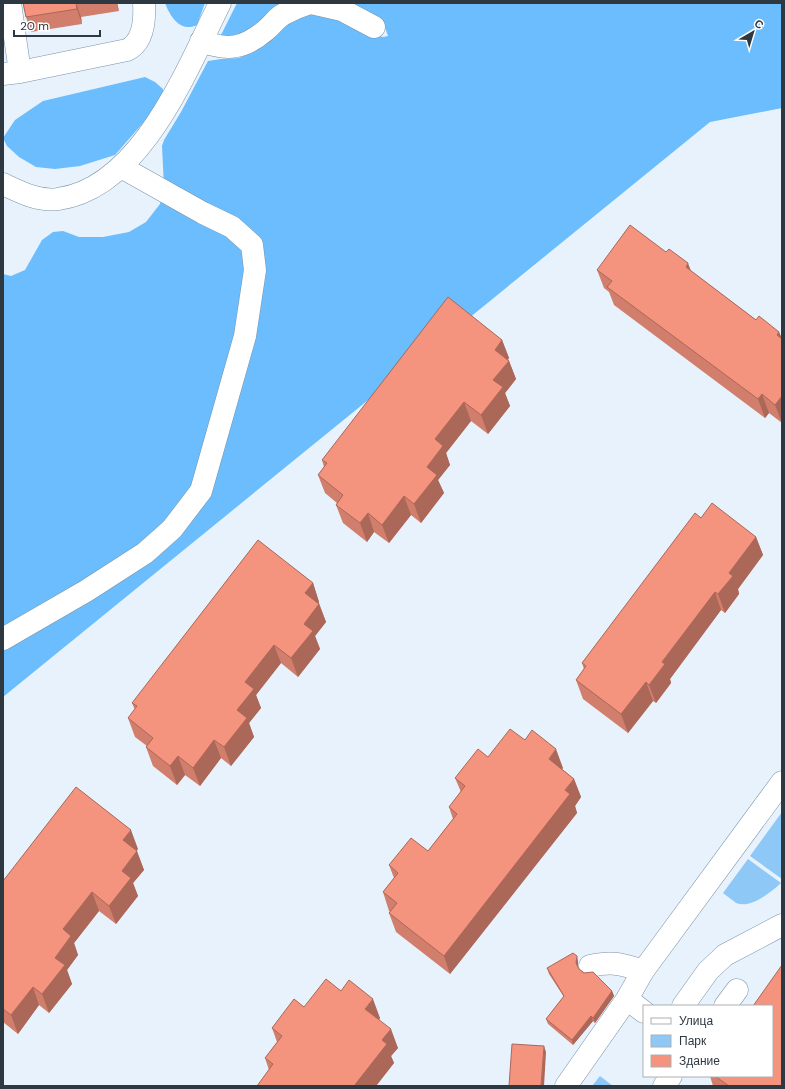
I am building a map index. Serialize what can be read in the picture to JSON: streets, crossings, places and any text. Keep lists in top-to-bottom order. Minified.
{"legend":["Улица","Парк","Здание"],"scale_bar":"20 m","north":"top right"}
